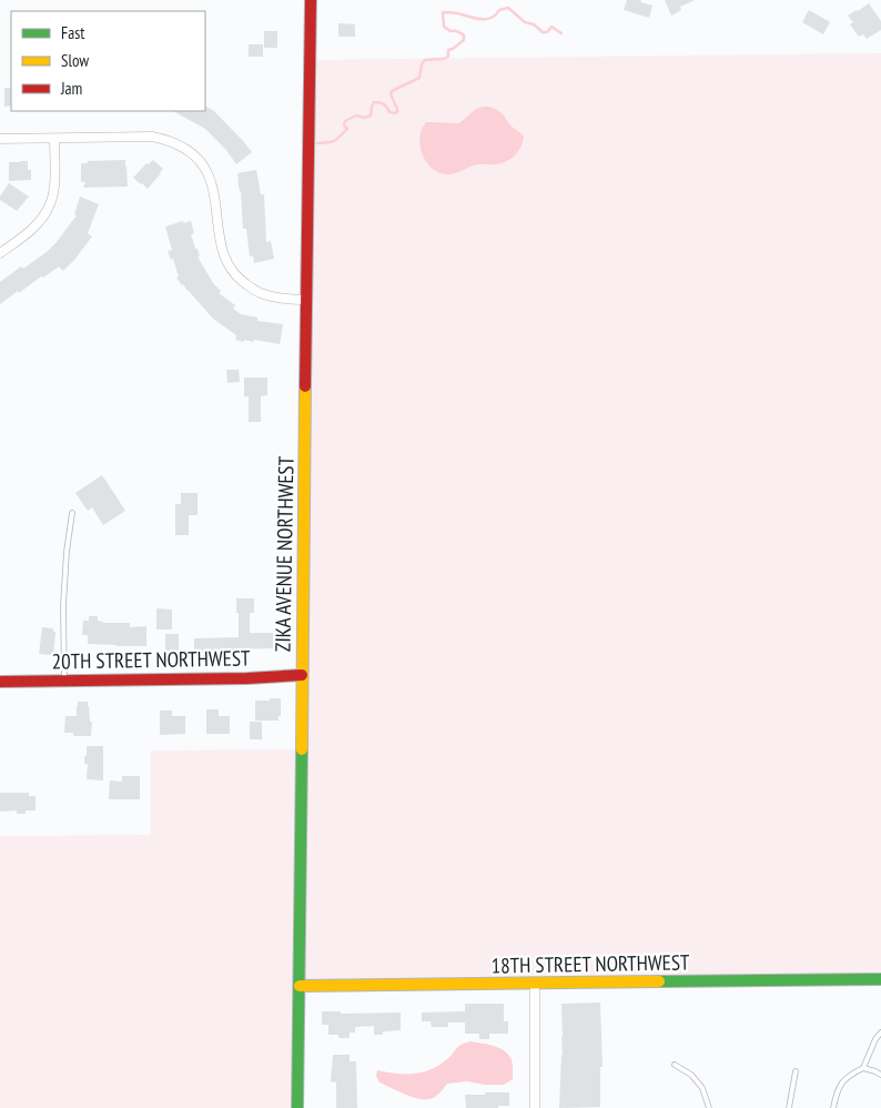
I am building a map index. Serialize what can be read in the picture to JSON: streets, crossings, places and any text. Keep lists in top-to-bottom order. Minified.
{"streets":{"street":["ZIKA AVENUE NORTHWEST","20TH STREET NORTHWEST","18TH STREET NORTHWEST"]},"crossings":[["ZIKA AVENUE NORTHWEST","20TH STREET NORTHWEST"],["ZIKA AVENUE NORTHWEST","18TH STREET NORTHWEST"]],"legend":["Fast","Slow","Jam"]}
